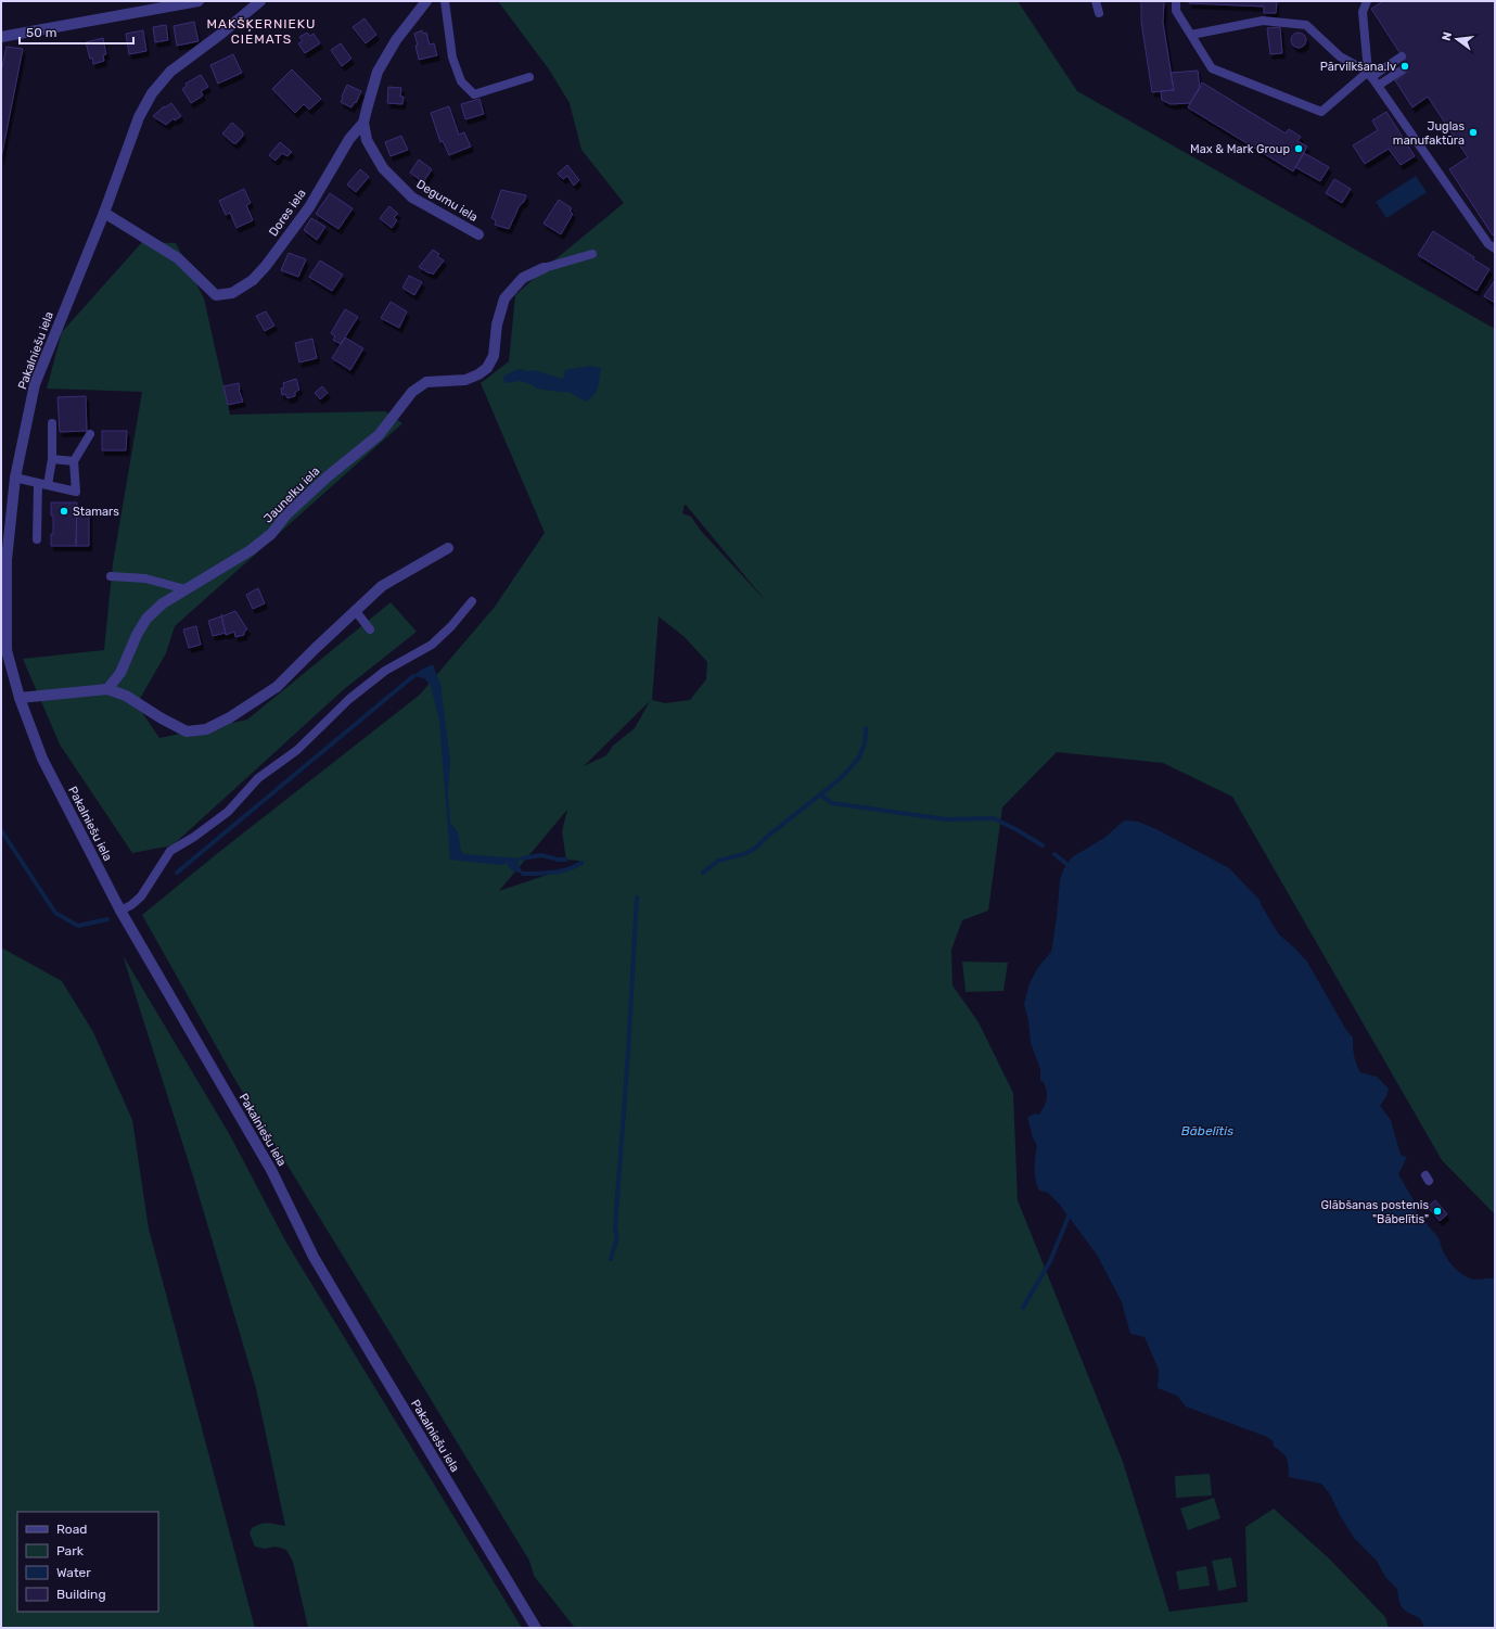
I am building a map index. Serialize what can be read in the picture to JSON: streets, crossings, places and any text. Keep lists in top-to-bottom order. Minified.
{"streets":{"street":["Degumu iela","Dores iela","Pakalniešu iela","Jaunelku iela"]},"crossings":[["Degumu iela","Dores iela"],["Dores iela","Pakalniešu iela"]],"districts":["MAKŠĶERNIEKU CIEMATS"],"water":["Bābelītis"],"places":["Pārvilkšana.lv","Juglas manufaktūra","Max & Mark Group","Stamars","Glābšanas postenis \"Bābelītis\""],"legend":["Road","Park","Water","Building"],"scale_bar":"50 m","north":"left"}
